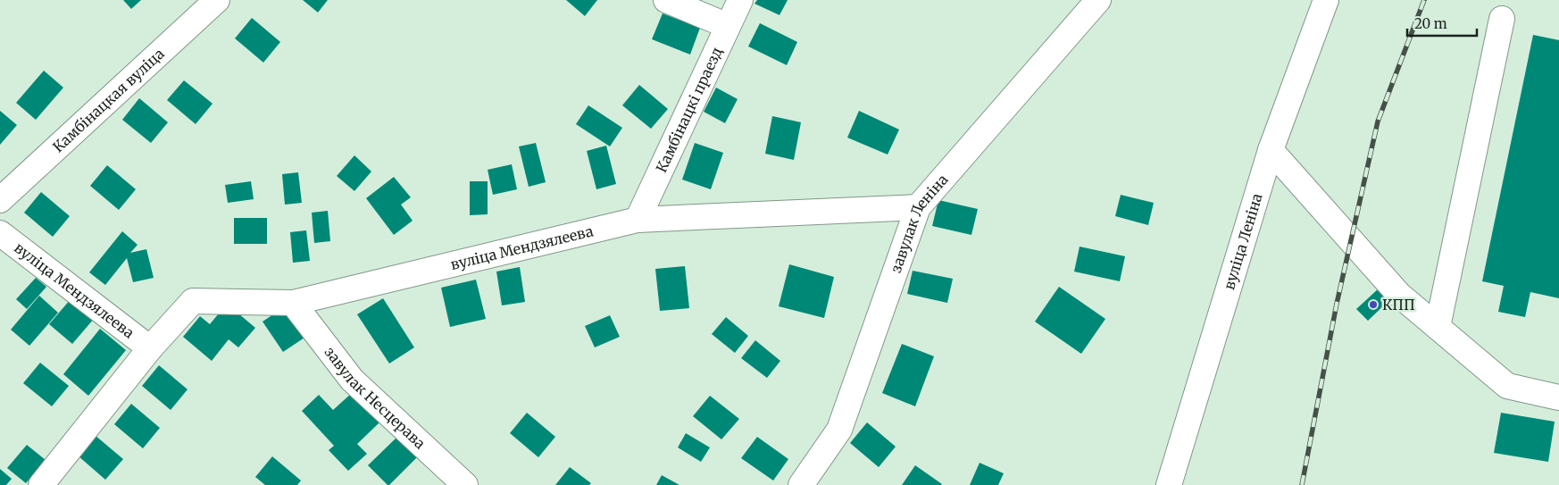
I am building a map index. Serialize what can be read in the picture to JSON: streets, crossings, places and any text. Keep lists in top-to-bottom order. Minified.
{"streets":{"street":["Камбінацкая вуліца","Камбінацкі праезд","завулак Леніна","вуліца Леніна","вуліца Мендзялеева","завулак Несцерава"]},"crossings":[["Камбінацкі праезд","вуліца Мендзялеева"],["завулак Леніна","вуліца Мендзялеева"],["вуліца Мендзялеева","завулак Несцерава"]],"places":["КПП"],"scale_bar":"20 m"}
